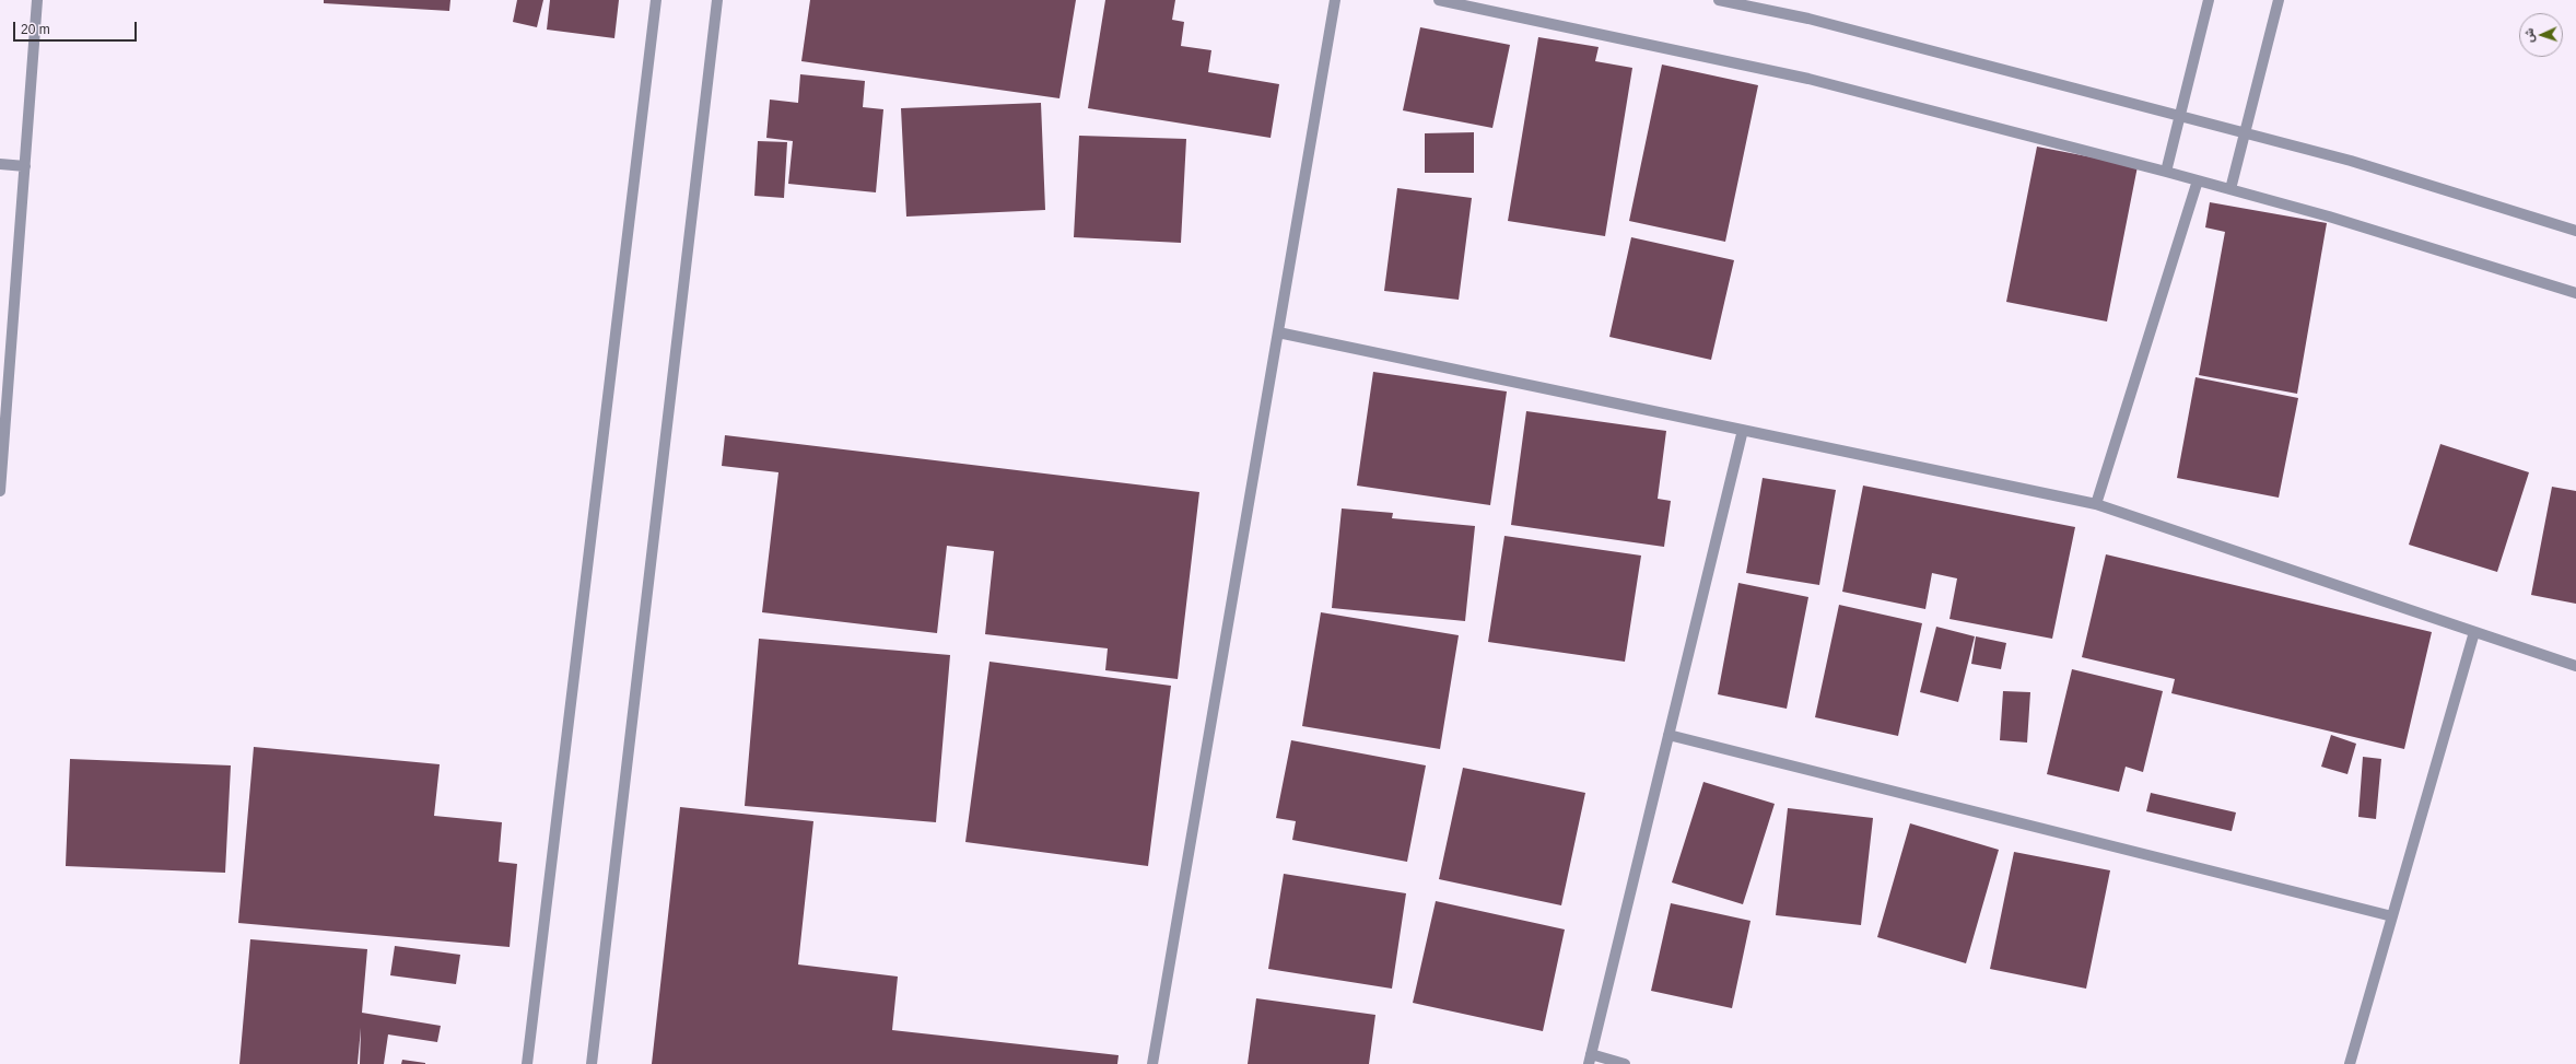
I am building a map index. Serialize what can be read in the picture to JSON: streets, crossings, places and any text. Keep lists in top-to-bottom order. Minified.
{"scale_bar":"20 m","north":"left"}
